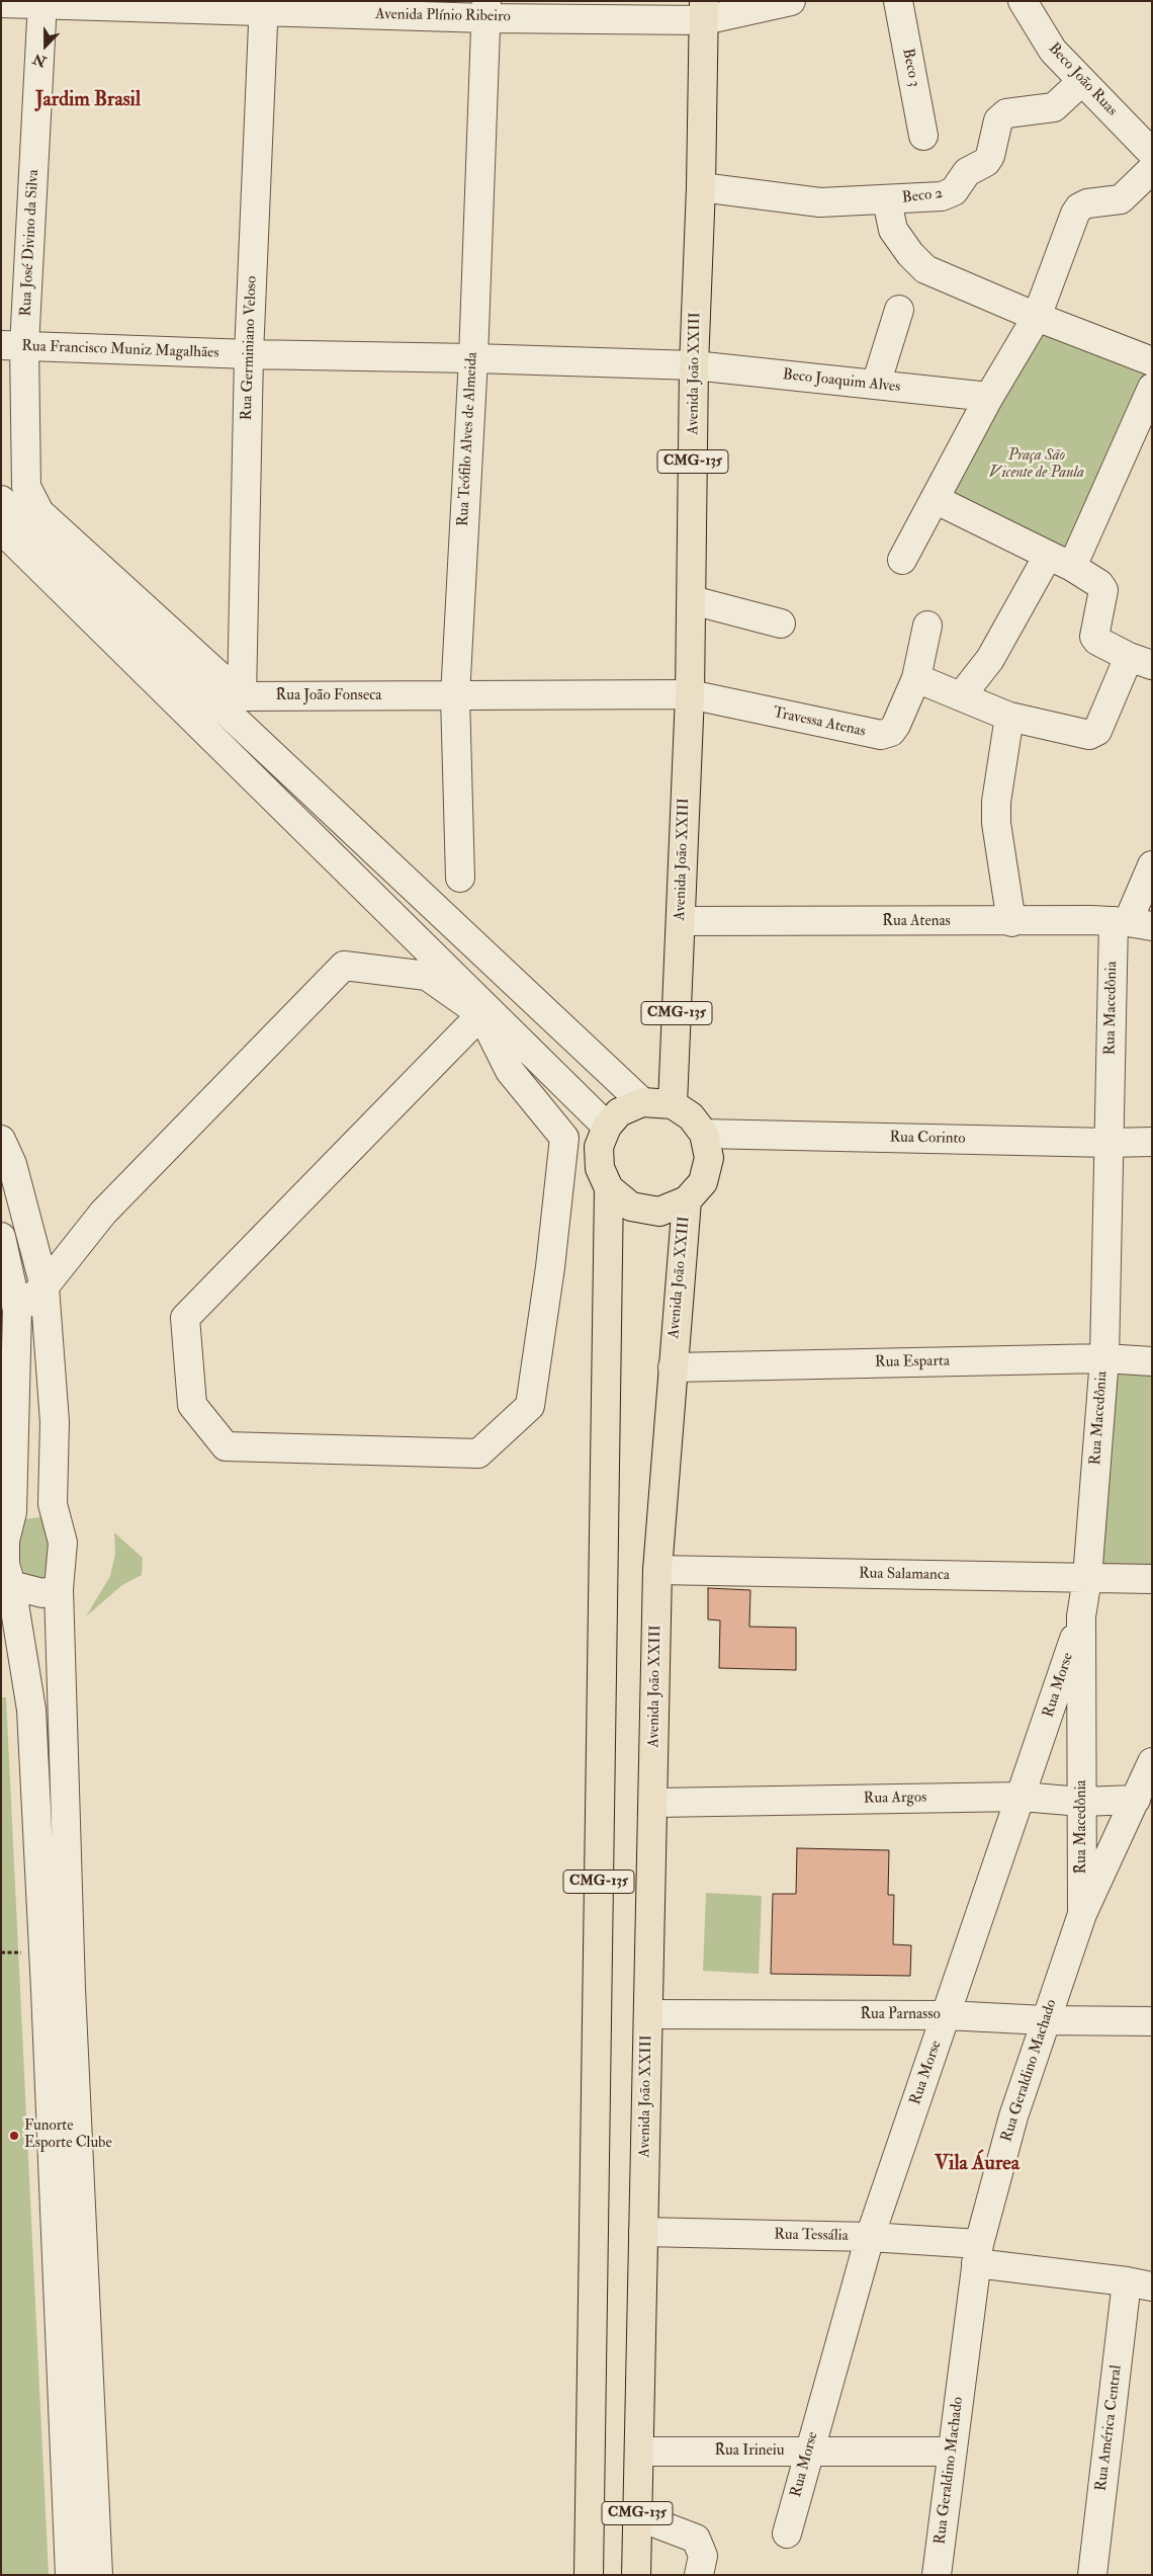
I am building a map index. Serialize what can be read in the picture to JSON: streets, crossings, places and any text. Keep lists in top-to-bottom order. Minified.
{"streets":{"main road":["Avenida João XXIII","CMG-135"],"street":["Avenida Plínio Ribeiro","Beco 3","Beco João Ruas","Beco 2","Rua José Divino da Silva","Rua Germiniano Veloso","Rua Francisco Muniz Magalhães","Beco Joaquim Alves","Rua Teófilo Alves de Almeida","Rua João Fonseca","Travessa Atenas","Rua Atenas","Rua Macedônia","Rua Corinto","Rua Esparta","Rua Salamanca","Rua Morse","Rua Argos","Rua Parnasso","Rua Geraldino Machado","Rua Tessália","Rua América Central","Rua Irineiu"]},"crossings":[["Avenida Plínio Ribeiro","Rua José Divino da Silva"],["Avenida Plínio Ribeiro","Rua Germiniano Veloso"],["Avenida Plínio Ribeiro","Avenida João XXIII"],["Avenida Plínio Ribeiro","Rua Teófilo Alves de Almeida"],["Beco João Ruas","Beco 2"],["Beco 2","Avenida João XXIII"],["Rua José Divino da Silva","Rua Germiniano Veloso"],["Rua José Divino da Silva","Rua Francisco Muniz Magalhães"],["Rua José Divino da Silva","Rua João Fonseca"],["Rua Germiniano Veloso","Rua Francisco Muniz Magalhães"],["Rua Germiniano Veloso","Rua João Fonseca"],["Rua Francisco Muniz Magalhães","Avenida João XXIII"],["Rua Francisco Muniz Magalhães","Beco Joaquim Alves"],["Rua Francisco Muniz Magalhães","Rua Teófilo Alves de Almeida"],["Avenida João XXIII","Beco Joaquim Alves"],["Avenida João XXIII","CMG-135"],["Avenida João XXIII","Rua João Fonseca"],["Avenida João XXIII","Travessa Atenas"],["Avenida João XXIII","Rua Atenas"],["Avenida João XXIII","Rua Corinto"],["Avenida João XXIII","Rua Esparta"],["Avenida João XXIII","Rua Salamanca"],["Avenida João XXIII","Rua Argos"],["Avenida João XXIII","Rua Parnasso"],["Avenida João XXIII","Rua Tessália"],["Avenida João XXIII","Rua Irineiu"],["Rua Teófilo Alves de Almeida","Rua João Fonseca"],["CMG-135","Rua Corinto"],["Rua João Fonseca","Travessa Atenas"],["Rua Atenas","Rua Macedônia"],["Rua Macedônia","Rua Corinto"],["Rua Macedônia","Rua Esparta"],["Rua Macedônia","Rua Salamanca"],["Rua Macedônia","Rua Morse"],["Rua Macedônia","Rua Argos"],["Rua Macedônia","Rua Geraldino Machado"],["Rua Morse","Rua Argos"],["Rua Morse","Rua Parnasso"],["Rua Morse","Rua Tessália"],["Rua Morse","Rua Irineiu"],["Rua Argos","Rua Geraldino Machado"],["Rua Parnasso","Rua Geraldino Machado"],["Rua Geraldino Machado","Rua Tessália"],["Rua Geraldino Machado","Rua Irineiu"],["Rua Tessália","Rua América Central"]],"districts":["Jardim Brasil","Vila Áurea"],"parks":["Praça São Vicente de Paula"],"places":["Funorte Esporte Clube"],"north":"bottom"}
